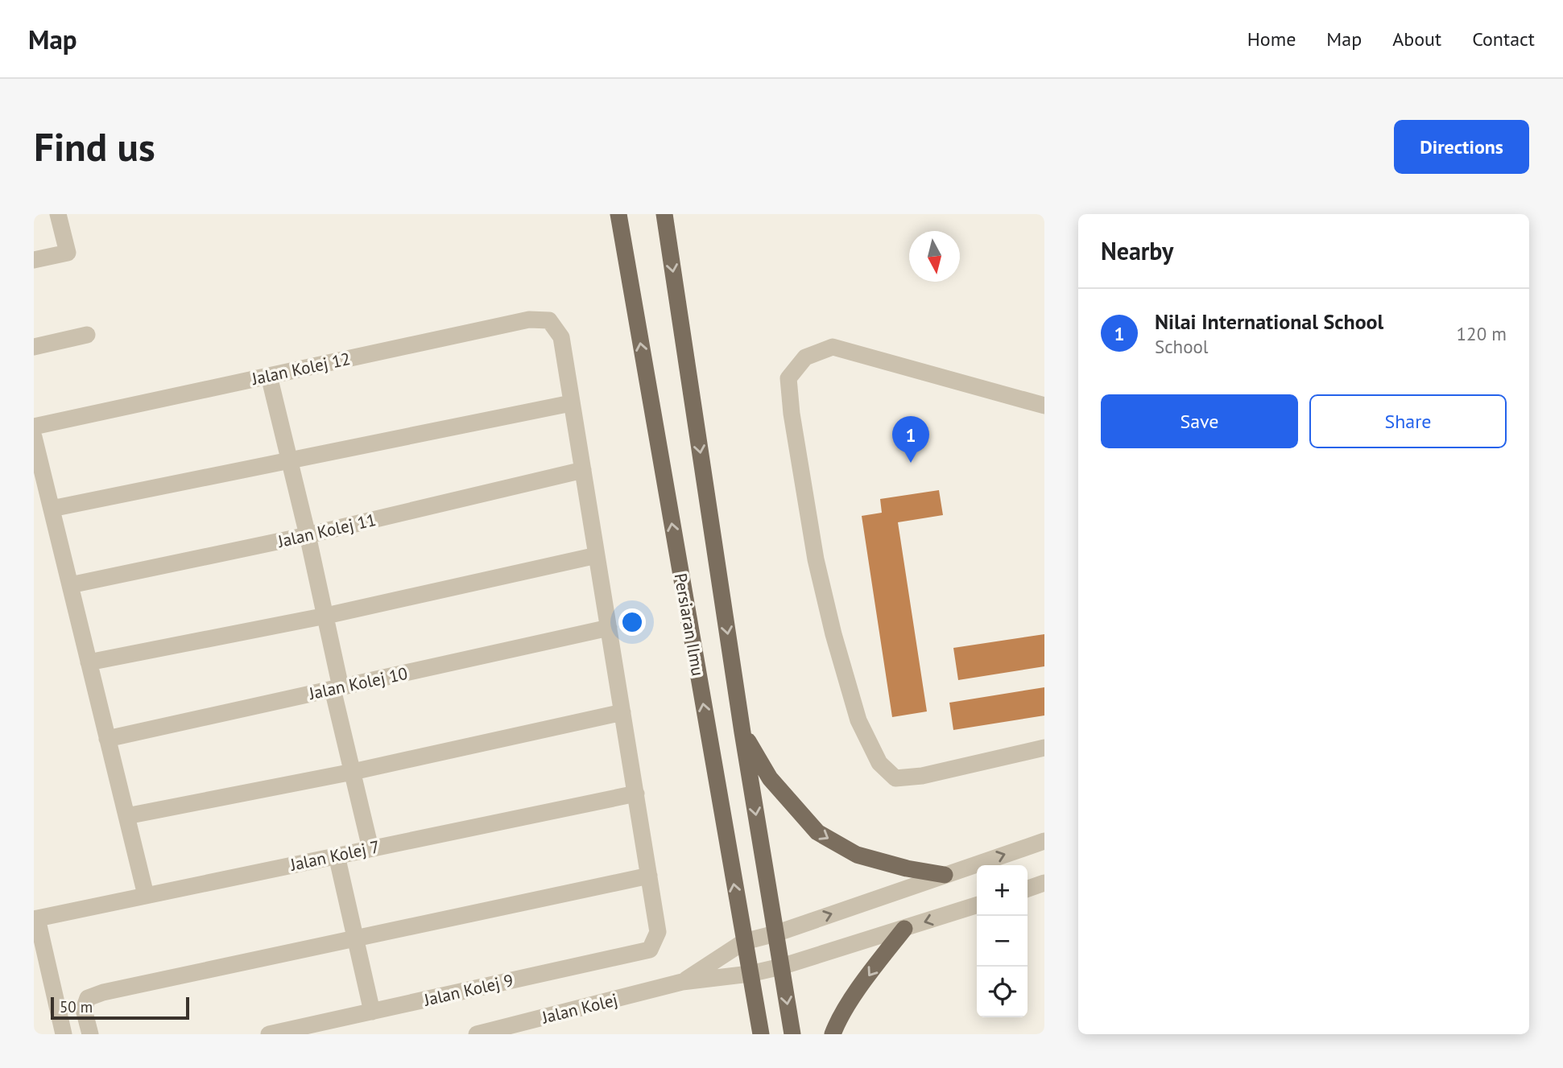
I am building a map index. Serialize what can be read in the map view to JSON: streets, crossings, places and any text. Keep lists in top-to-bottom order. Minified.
{"streets":{"main road":["Persiaran Ilmu"],"street":["Jalan Kolej 12","Jalan Kolej 11","Jalan Kolej 10","Jalan Kolej 7","Jalan Kolej 9","Jalan Kolej"]},"scale_bar":"50 m","north":"bottom","page":{"header":"Map","nav":["Home","Map","About","Contact"],"buttons":["Directions",["Save","Share"]],"title":"Find us","heading":"Nearby","list":[{"mark":"1","name":"Nilai International School","note":"School","value":"120 m"}],"pins":"1","map_buttons":["+","−"],"scale":"50 m"}}
